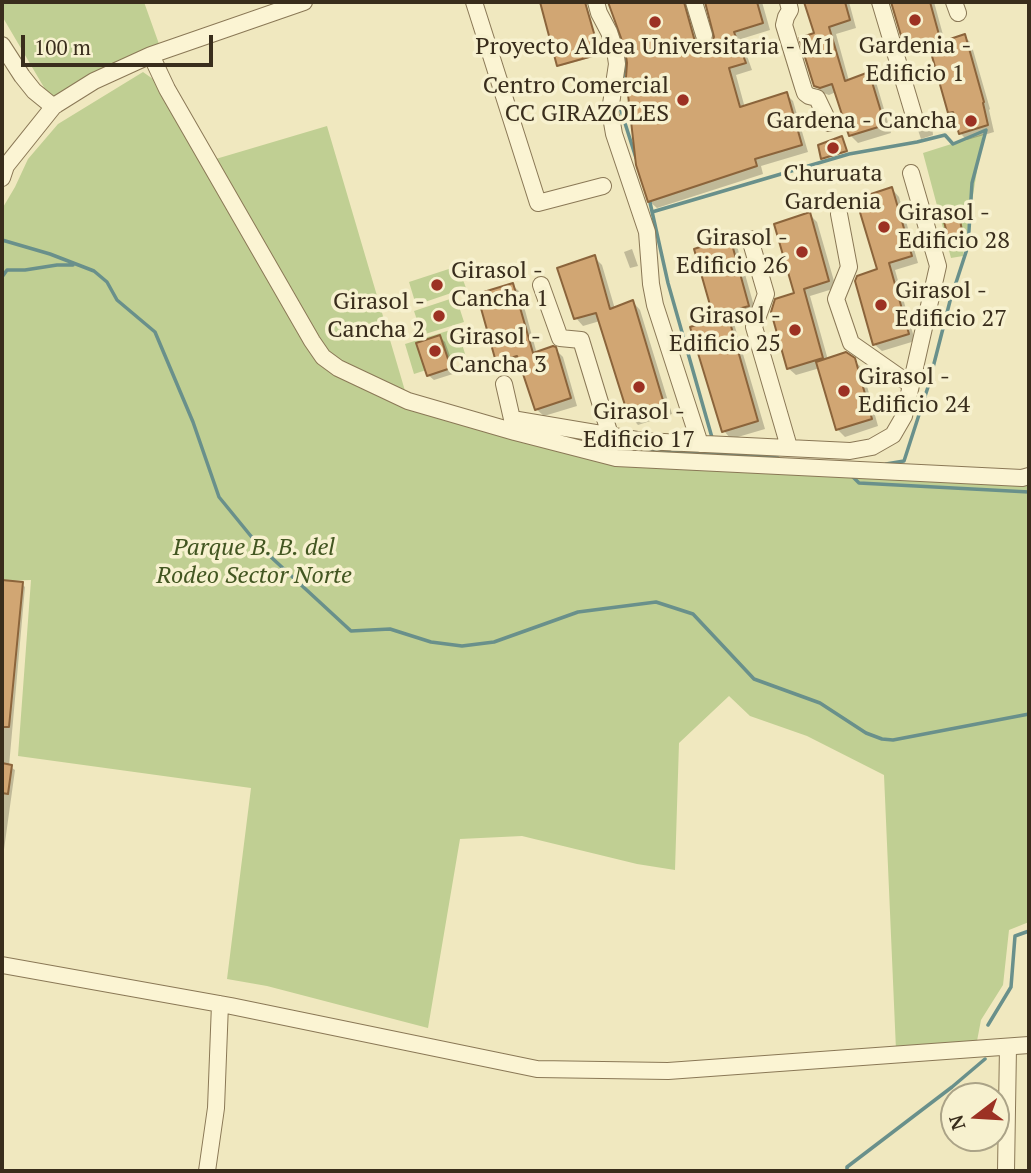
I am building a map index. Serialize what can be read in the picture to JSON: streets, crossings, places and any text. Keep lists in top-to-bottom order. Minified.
{"parks":["Parque B. B. del Rodeo Sector Norte"],"places":["Gardenia - Edificio 1","Proyecto Aldea Universitaria - M1","Centro Comercial CC GIRAZOLES","Gardena - Cancha","Churuata Gardenia","Girasol - Edificio 28","Girasol - Edificio 26","Girasol - Cancha 1","Girasol - Edificio 27","Girasol - Cancha 2","Girasol - Edificio 25","Girasol - Cancha 3","Girasol - Edificio 17","Girasol - Edificio 24"],"scale_bar":"100 m","north":"left"}
